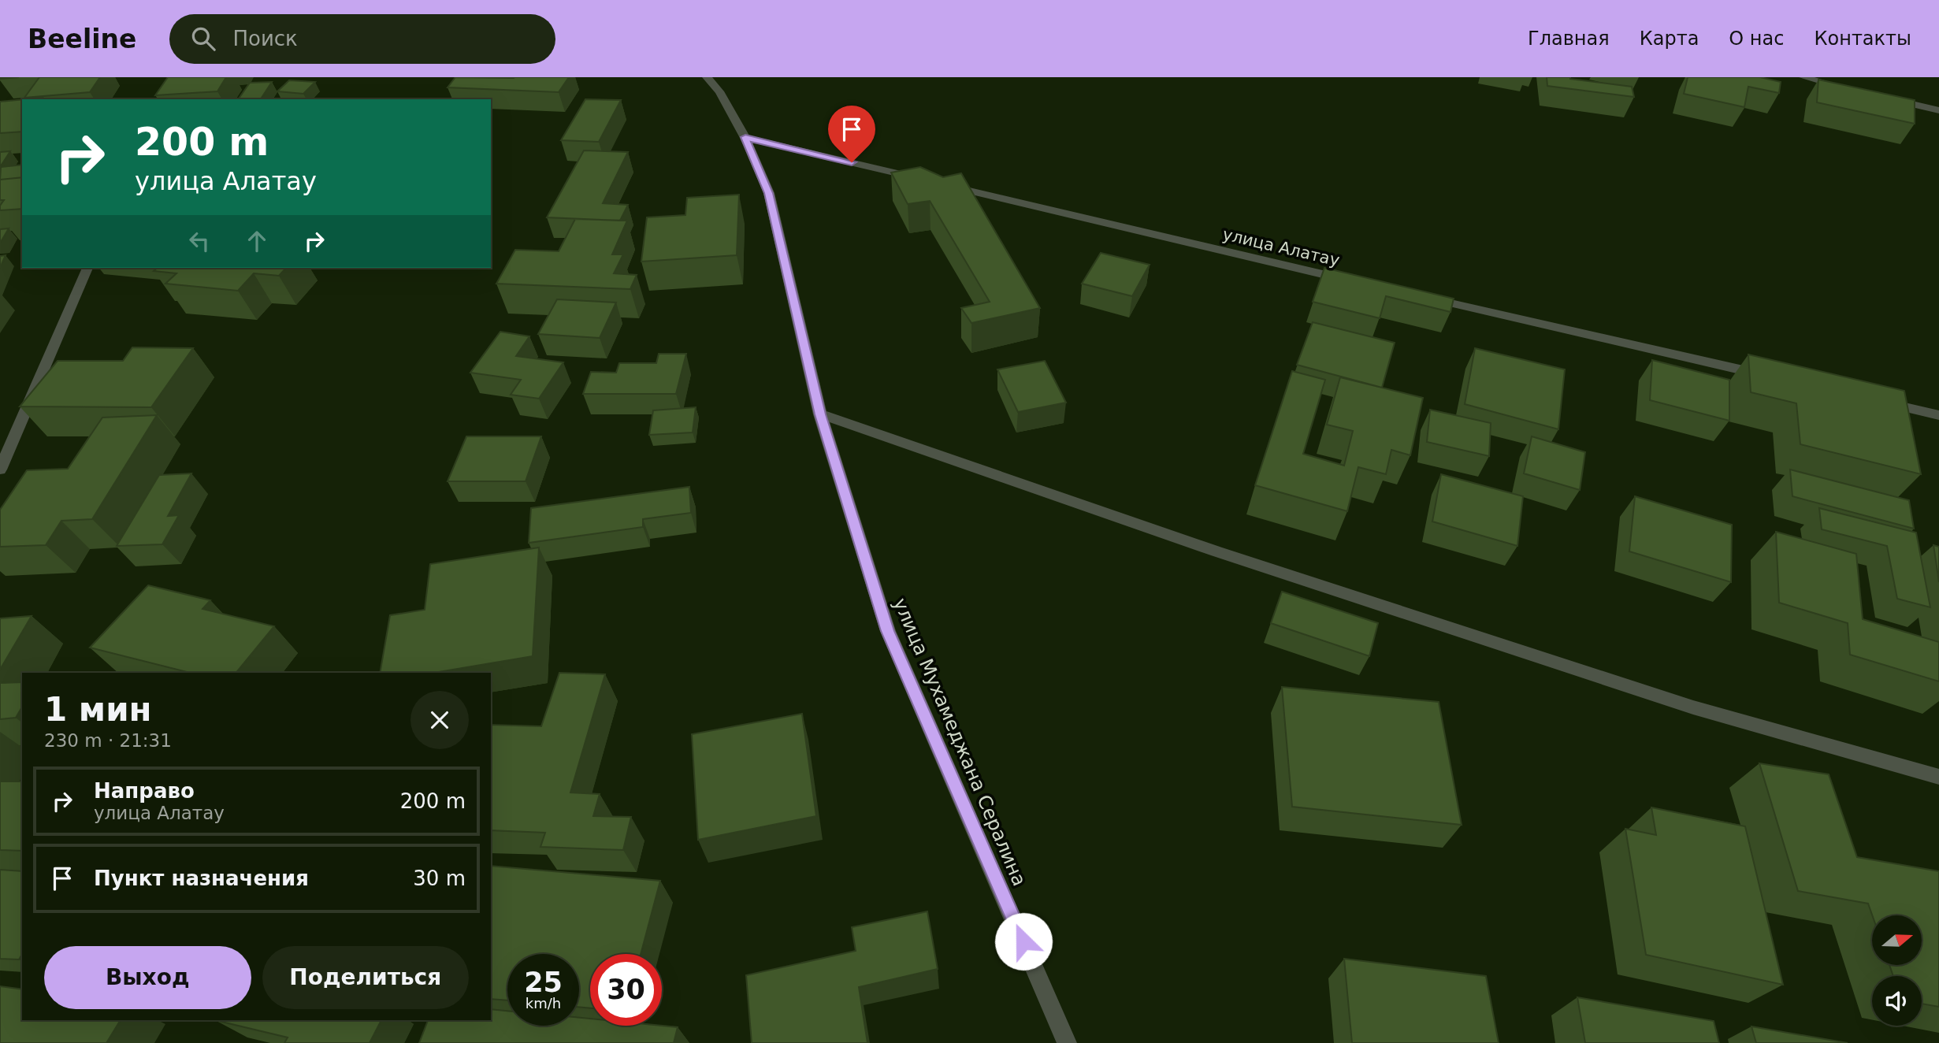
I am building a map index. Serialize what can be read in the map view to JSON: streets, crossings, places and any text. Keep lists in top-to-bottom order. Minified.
{"streets":{"street":["улица Алатау","улица Мухамеджана Сералина"]},"crossings":[["улица Алатау","улица Мухамеджана Сералина"]],"north":"right","page":{"header":"Beeline","search":"Поиск","nav":["Главная","Карта","О нас","Контакты"],"turn":["200 m","улица Алатау"],"heading":["1 мин","230 m · 21:31"],"list":[{"name":"Направо","note":"улица Алатау","value":"200 m"},{"name":"Пункт назначения","value":"30 m"}],"buttons":["Выход","Поделиться"],"speed":"25 km/h","limit":"30"}}
